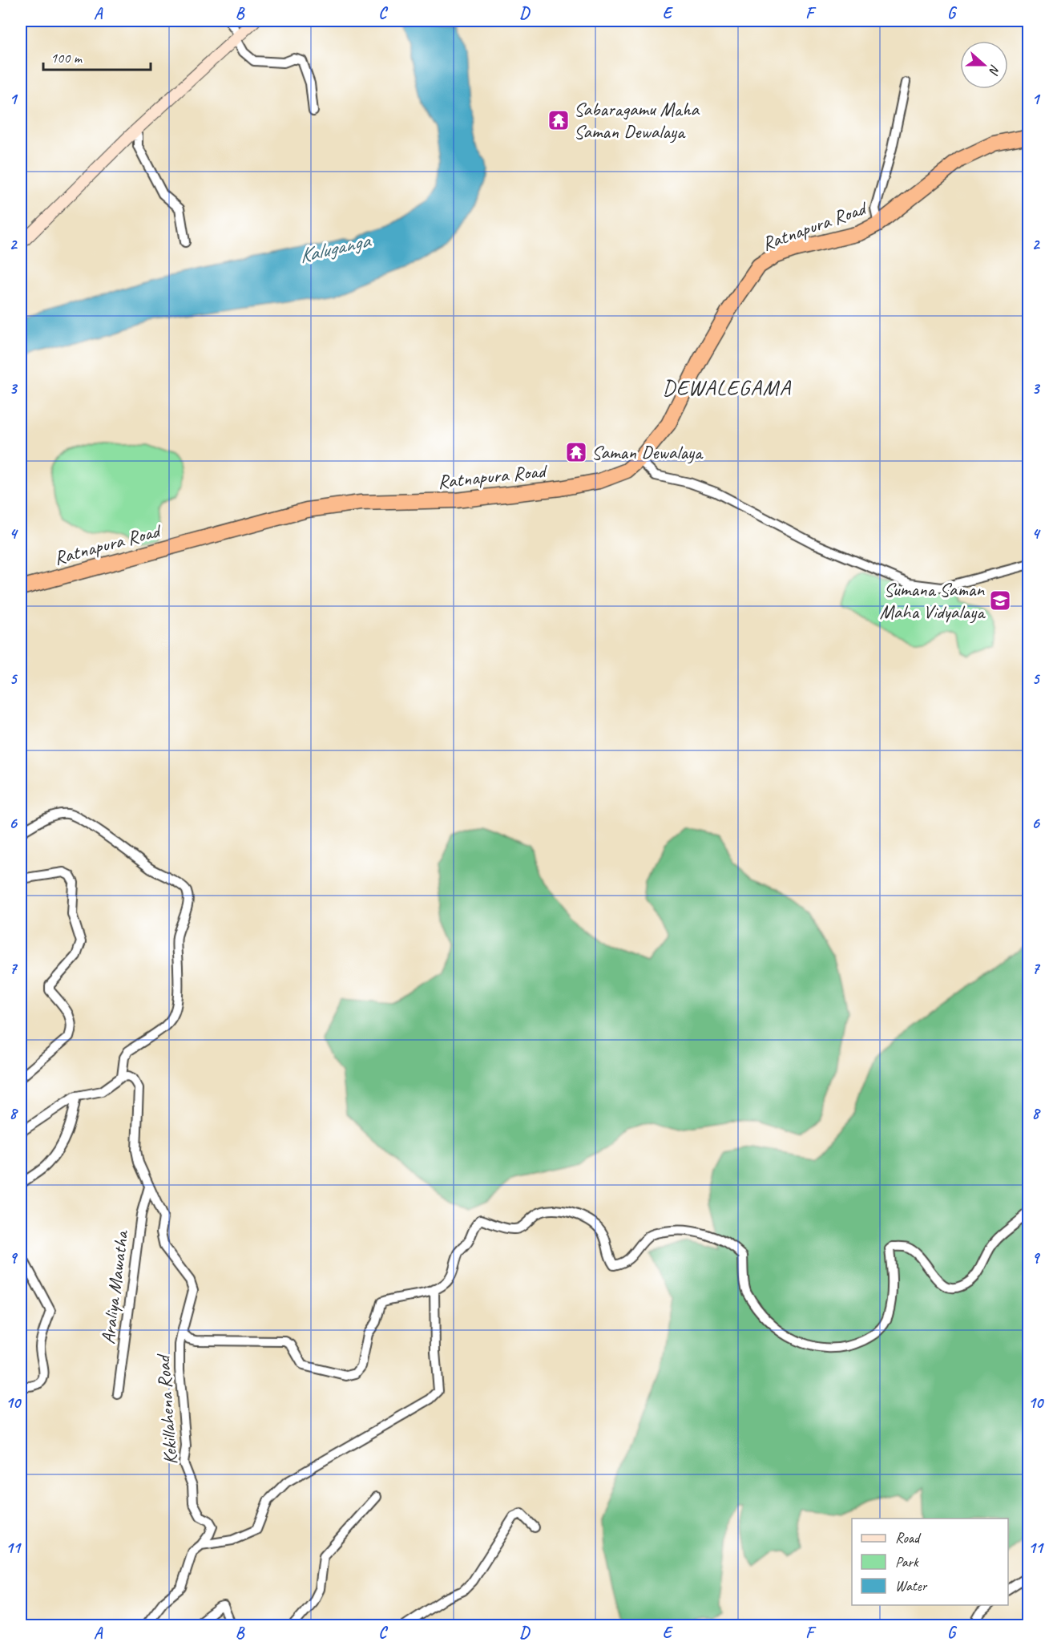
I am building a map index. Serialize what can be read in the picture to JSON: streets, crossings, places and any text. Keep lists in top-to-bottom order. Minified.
{"streets":{"highway":["Ratnapura Road"],"street":["Araliya Mawatha","Kekillahena Road"]},"districts":["DEWALEGAMA"],"water":["Kaluganga"],"places":{"temple":["Sabaragamu Maha Saman Dewalaya","Saman Dewalaya"],"school or university":["Sumana Saman Maha Vidyalaya"]},"legend":["Road","Park","Water"],"scale_bar":"100 m","north":"right","grid":{"columns":["A","B","C","D","E","F","G"],"rows":["1","2","3","4","5","6","7","8","9","10","11"]}}
